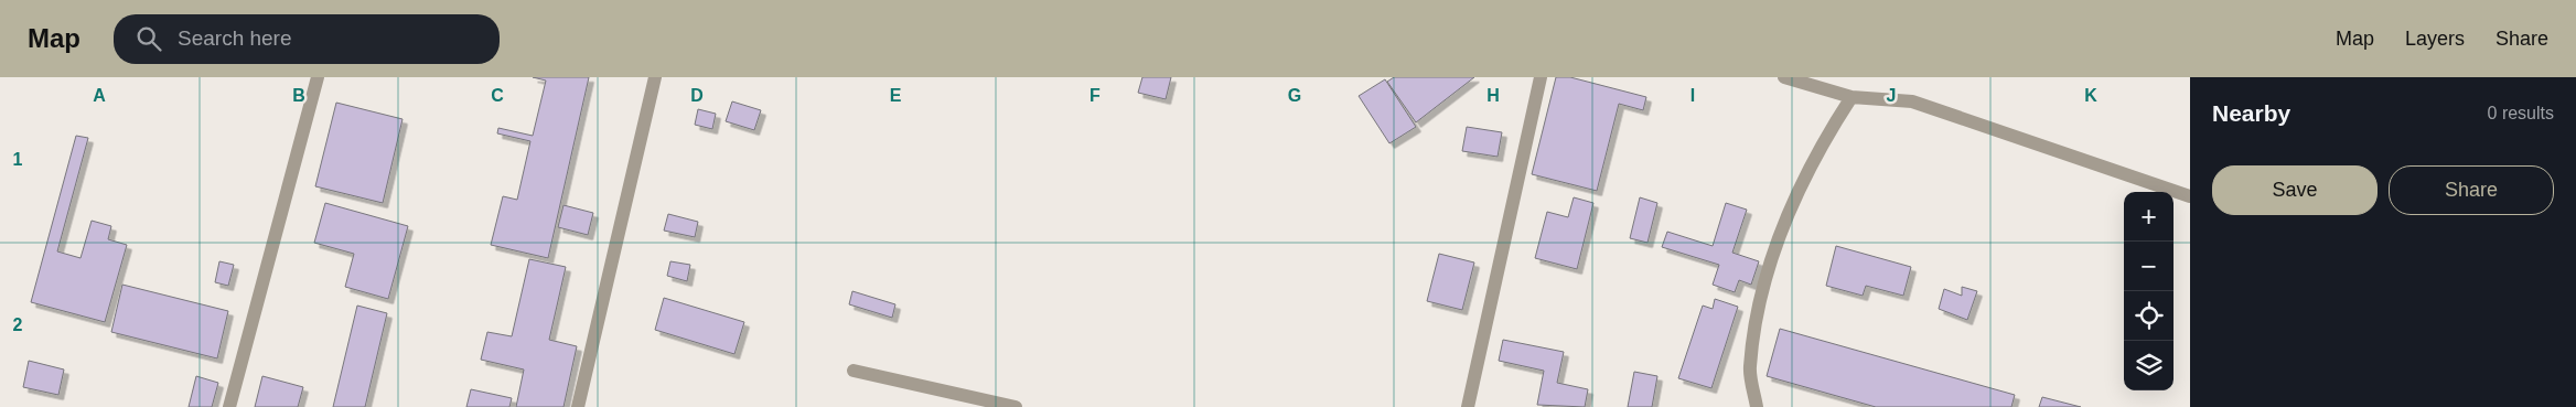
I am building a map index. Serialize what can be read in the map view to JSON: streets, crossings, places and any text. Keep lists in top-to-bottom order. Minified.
{"page":{"header":"Map","search":"Search here","nav":["Map","Layers","Share"],"heading":["Nearby","0 results"],"buttons":["Save","Share"],"map_buttons":["+","−"]},"grid":{"columns":["A","B","C","D","E","F","G","H","I","J","K"],"rows":["1","2"]}}
